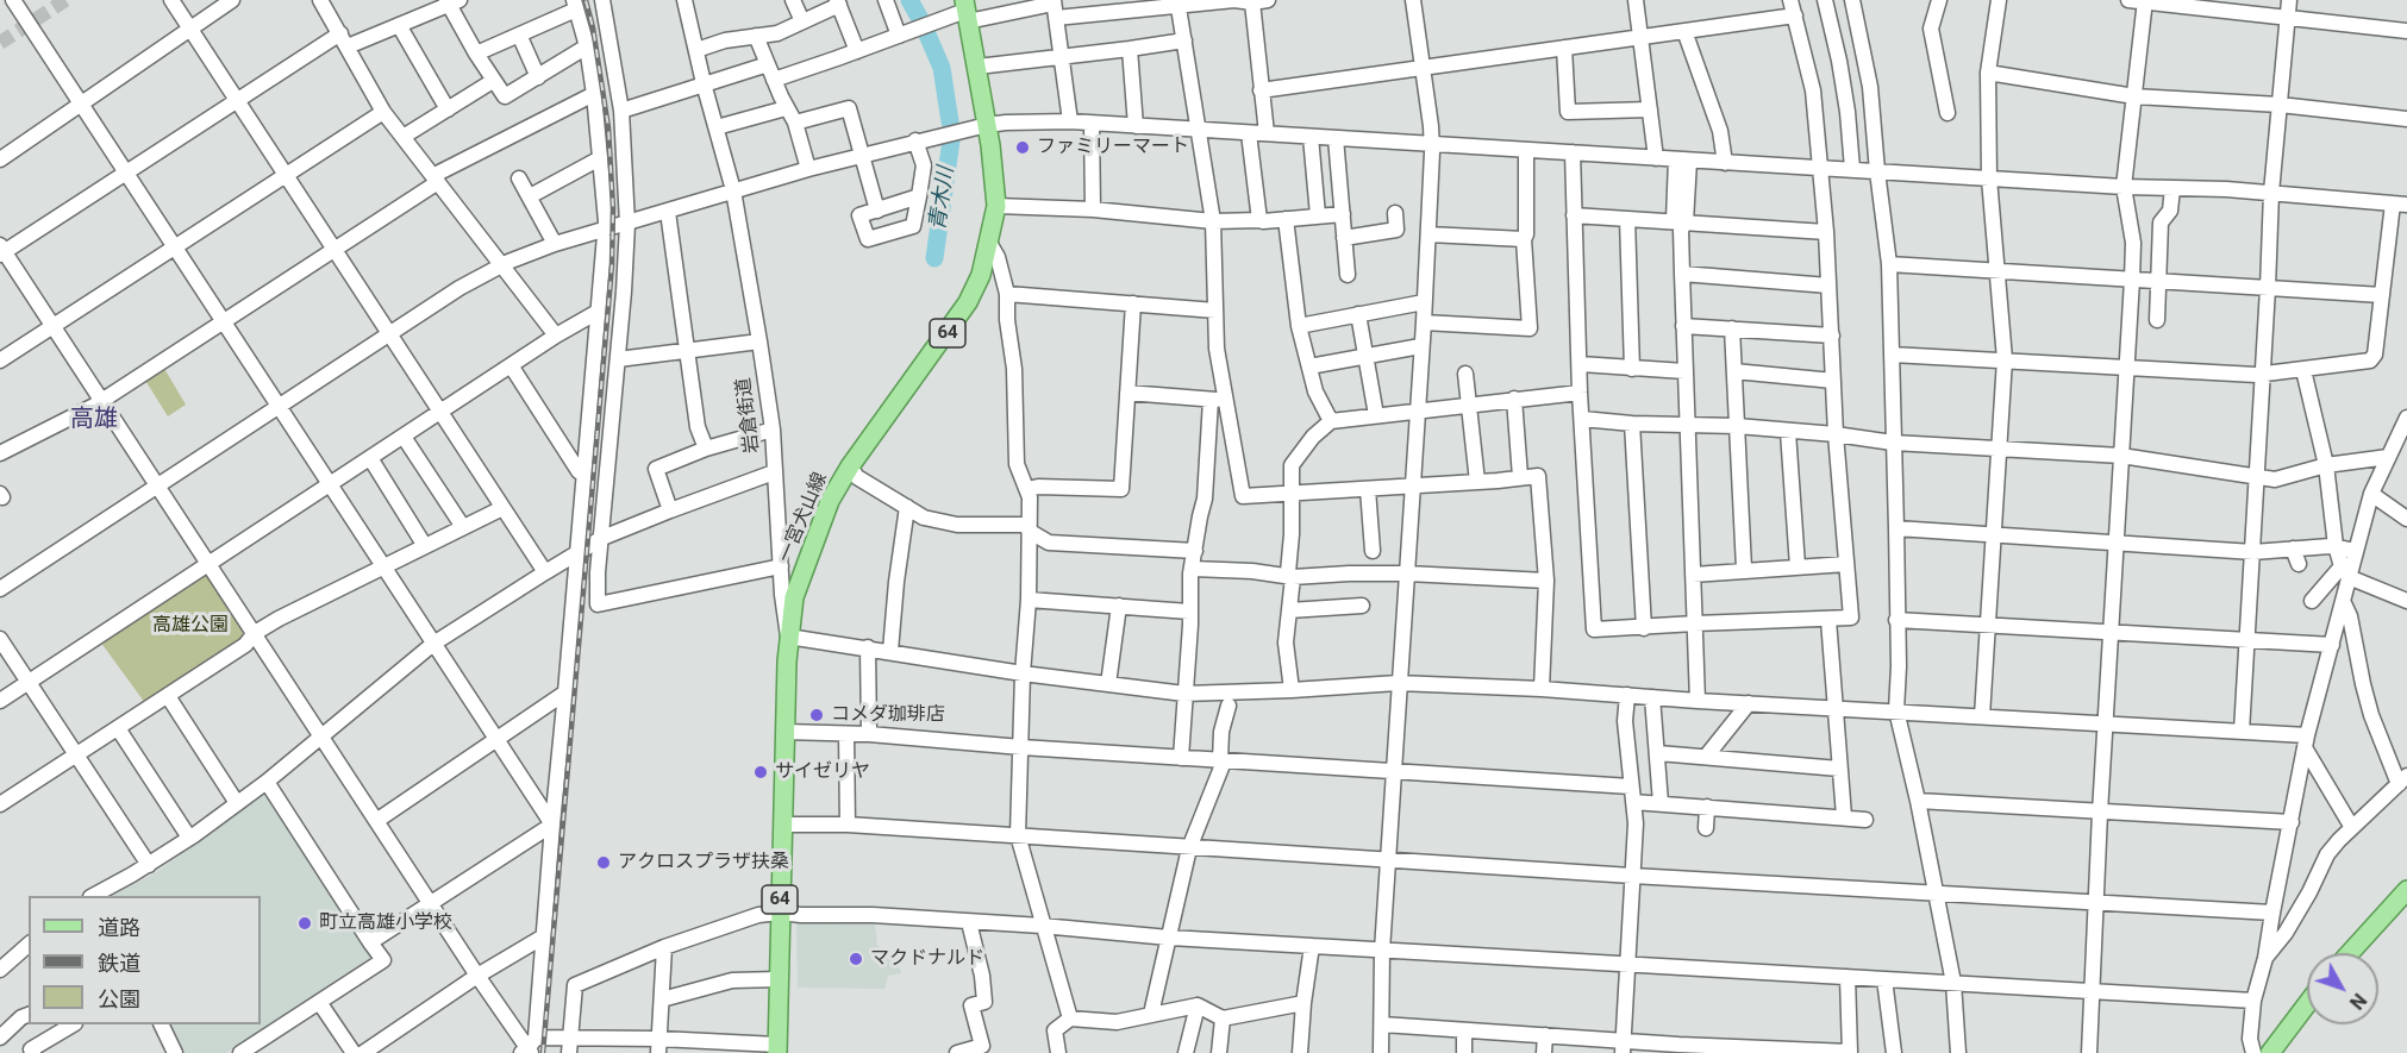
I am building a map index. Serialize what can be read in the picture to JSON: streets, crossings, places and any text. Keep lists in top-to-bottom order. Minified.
{"streets":{"main road":["64","一宮犬山線"],"street":["岩倉街道"]},"crossings":[["岩倉街道","一宮犬山線"]],"districts":["高雄"],"water":["青木川"],"parks":["高雄公園"],"places":["ファミリーマート","コメダ珈琲店","サイゼリヤ","アクロスプラザ扶桑","町立高雄小学校","マクドナルド"],"legend":["道路","鉄道","公園"],"north":"bottom right"}
